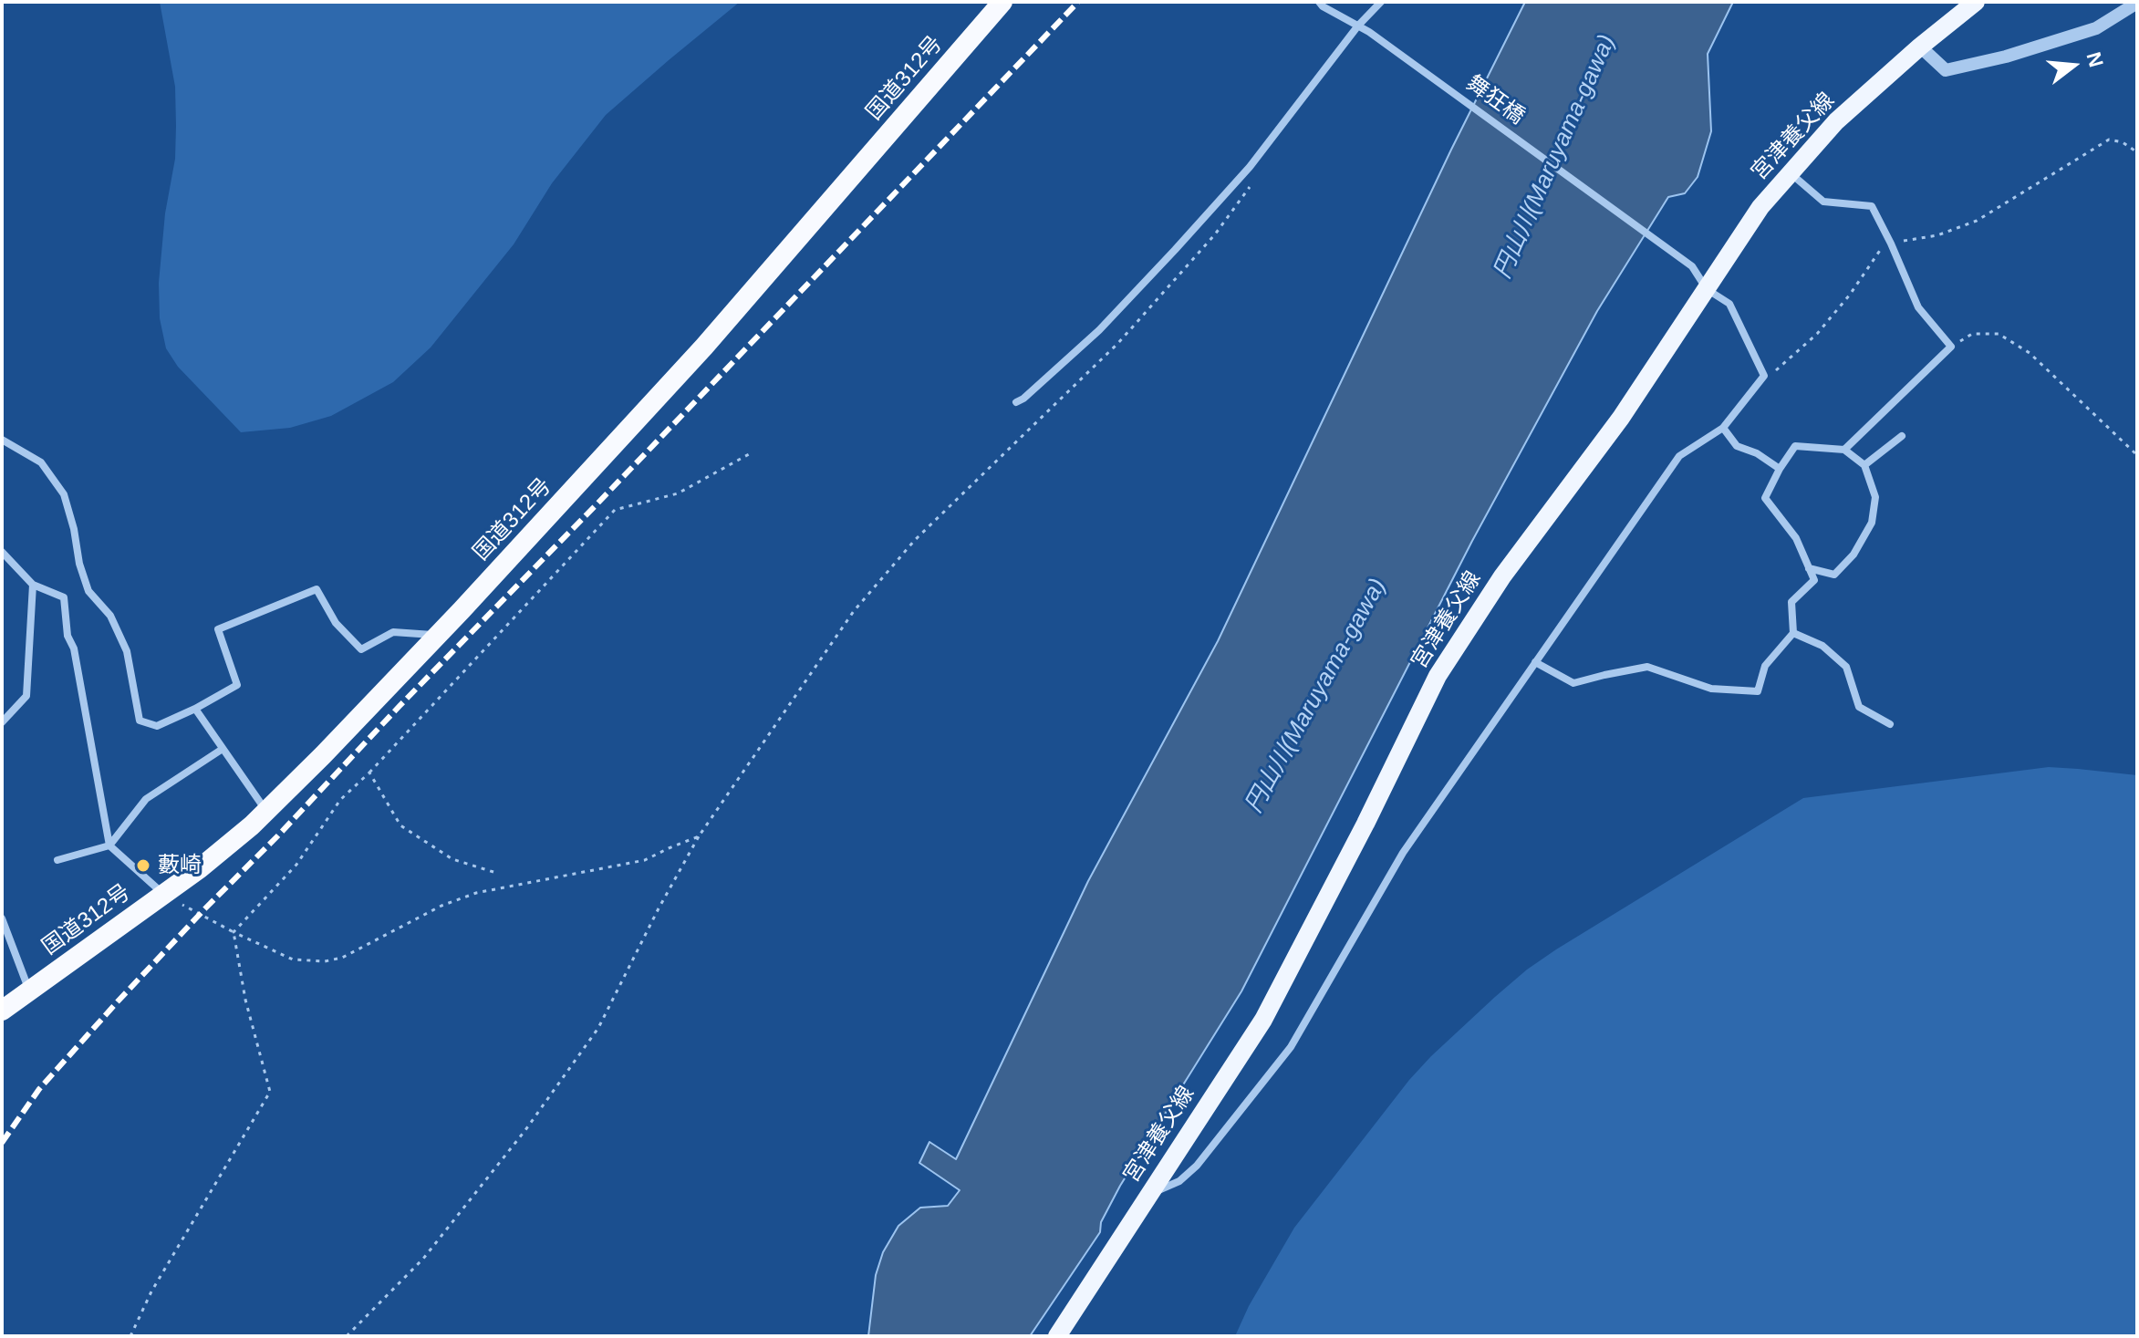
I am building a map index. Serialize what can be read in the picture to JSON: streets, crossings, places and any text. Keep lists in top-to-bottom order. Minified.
{"streets":{"highway":["国道312号"],"main road":["宮津養父線"],"street":["舞狂橋"]},"crossings":[["舞狂橋","宮津養父線"]],"water":["円山川(Maruyama-gawa)"],"places":["藪崎"],"north":"right"}
